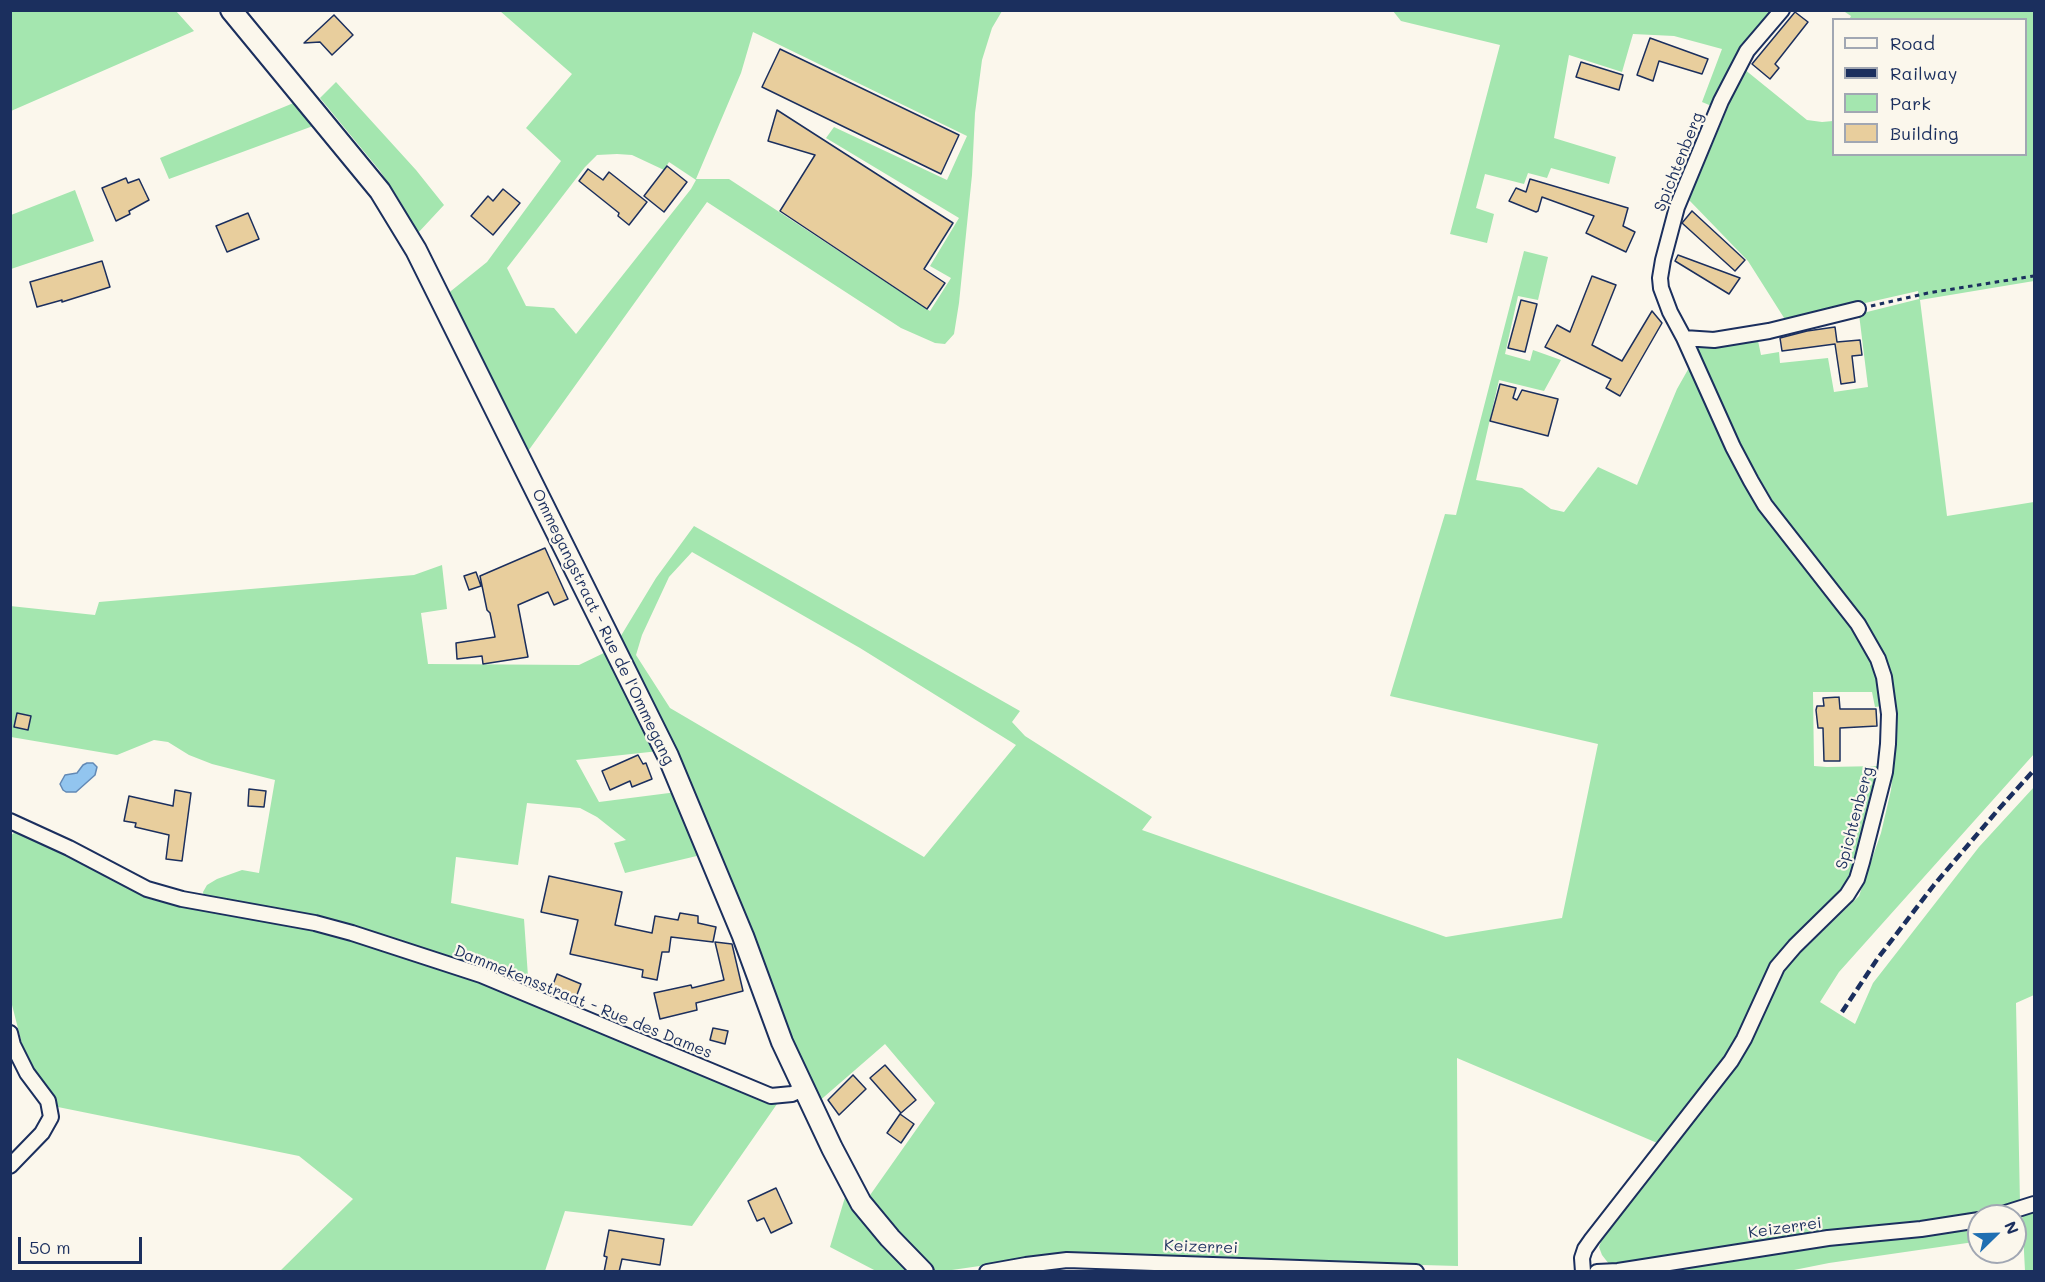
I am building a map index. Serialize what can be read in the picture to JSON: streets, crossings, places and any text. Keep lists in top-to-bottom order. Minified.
{"streets":{"main road":["Ommegangstraat - Rue de l'Ommegang"],"street":["Spichtenberg","Dammekensstraat - Rue des Dames","Keizerrei"]},"crossings":[["Ommegangstraat - Rue de l'Ommegang","Dammekensstraat - Rue des Dames"]],"legend":["Road","Railway","Park","Building"],"scale_bar":"50 m","north":"top right"}
